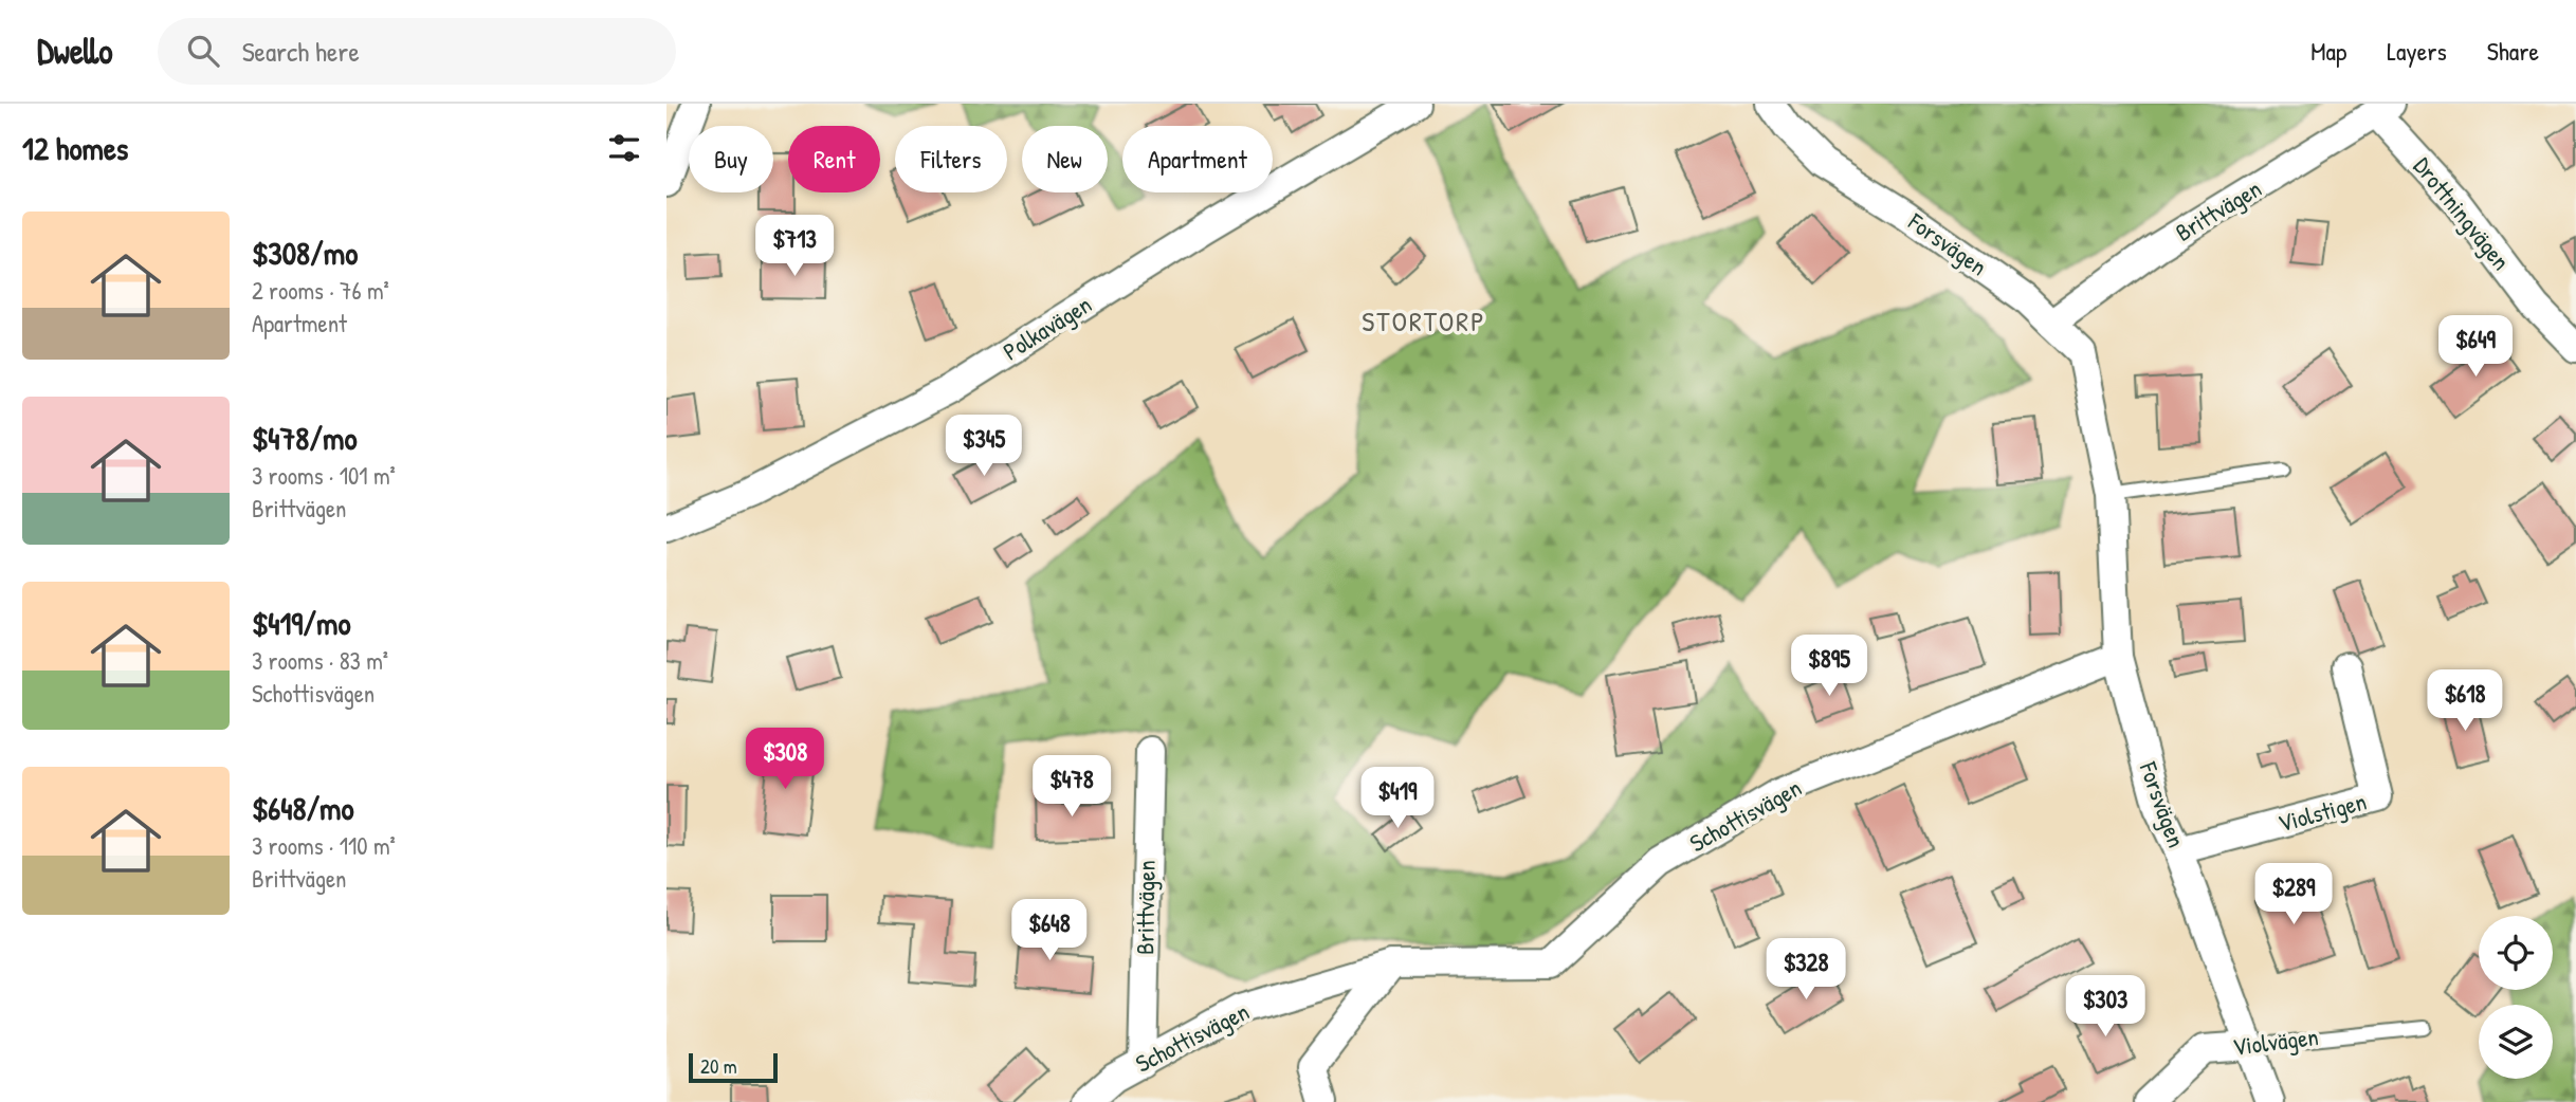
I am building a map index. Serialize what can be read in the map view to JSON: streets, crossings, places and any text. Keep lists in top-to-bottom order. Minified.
{"streets":{"street":["Brittvägen","Drottningvägen","Forsvägen","Polkavägen","Violstigen","Schottisvägen","Violvägen"]},"crossings":[["Brittvägen","Drottningvägen"],["Brittvägen","Forsvägen"],["Brittvägen","Schottisvägen"],["Forsvägen","Violstigen"],["Forsvägen","Schottisvägen"],["Forsvägen","Violvägen"]],"districts":["STORTORP"],"scale_bar":"20 m","page":{"header":"Dwello","search":"Search here","nav":["Map","Layers","Share"],"heading":"12 homes","chip":["Buy","Rent","Filters","New","Apartment"],"list":[{"name":"$308/mo","note":"2 rooms · 76 m² · Apartment"},{"name":"$478/mo","note":"3 rooms · 101 m² · Brittvägen"},{"name":"$419/mo","note":"3 rooms · 83 m² · Schottisvägen"},{"name":"$648/mo","note":"3 rooms · 110 m² · Brittvägen"}],"price":["$713","$649","$345","$895","$618","$308","$478","$419","$289","$648","$328","$303"],"scale":"20 m"}}
